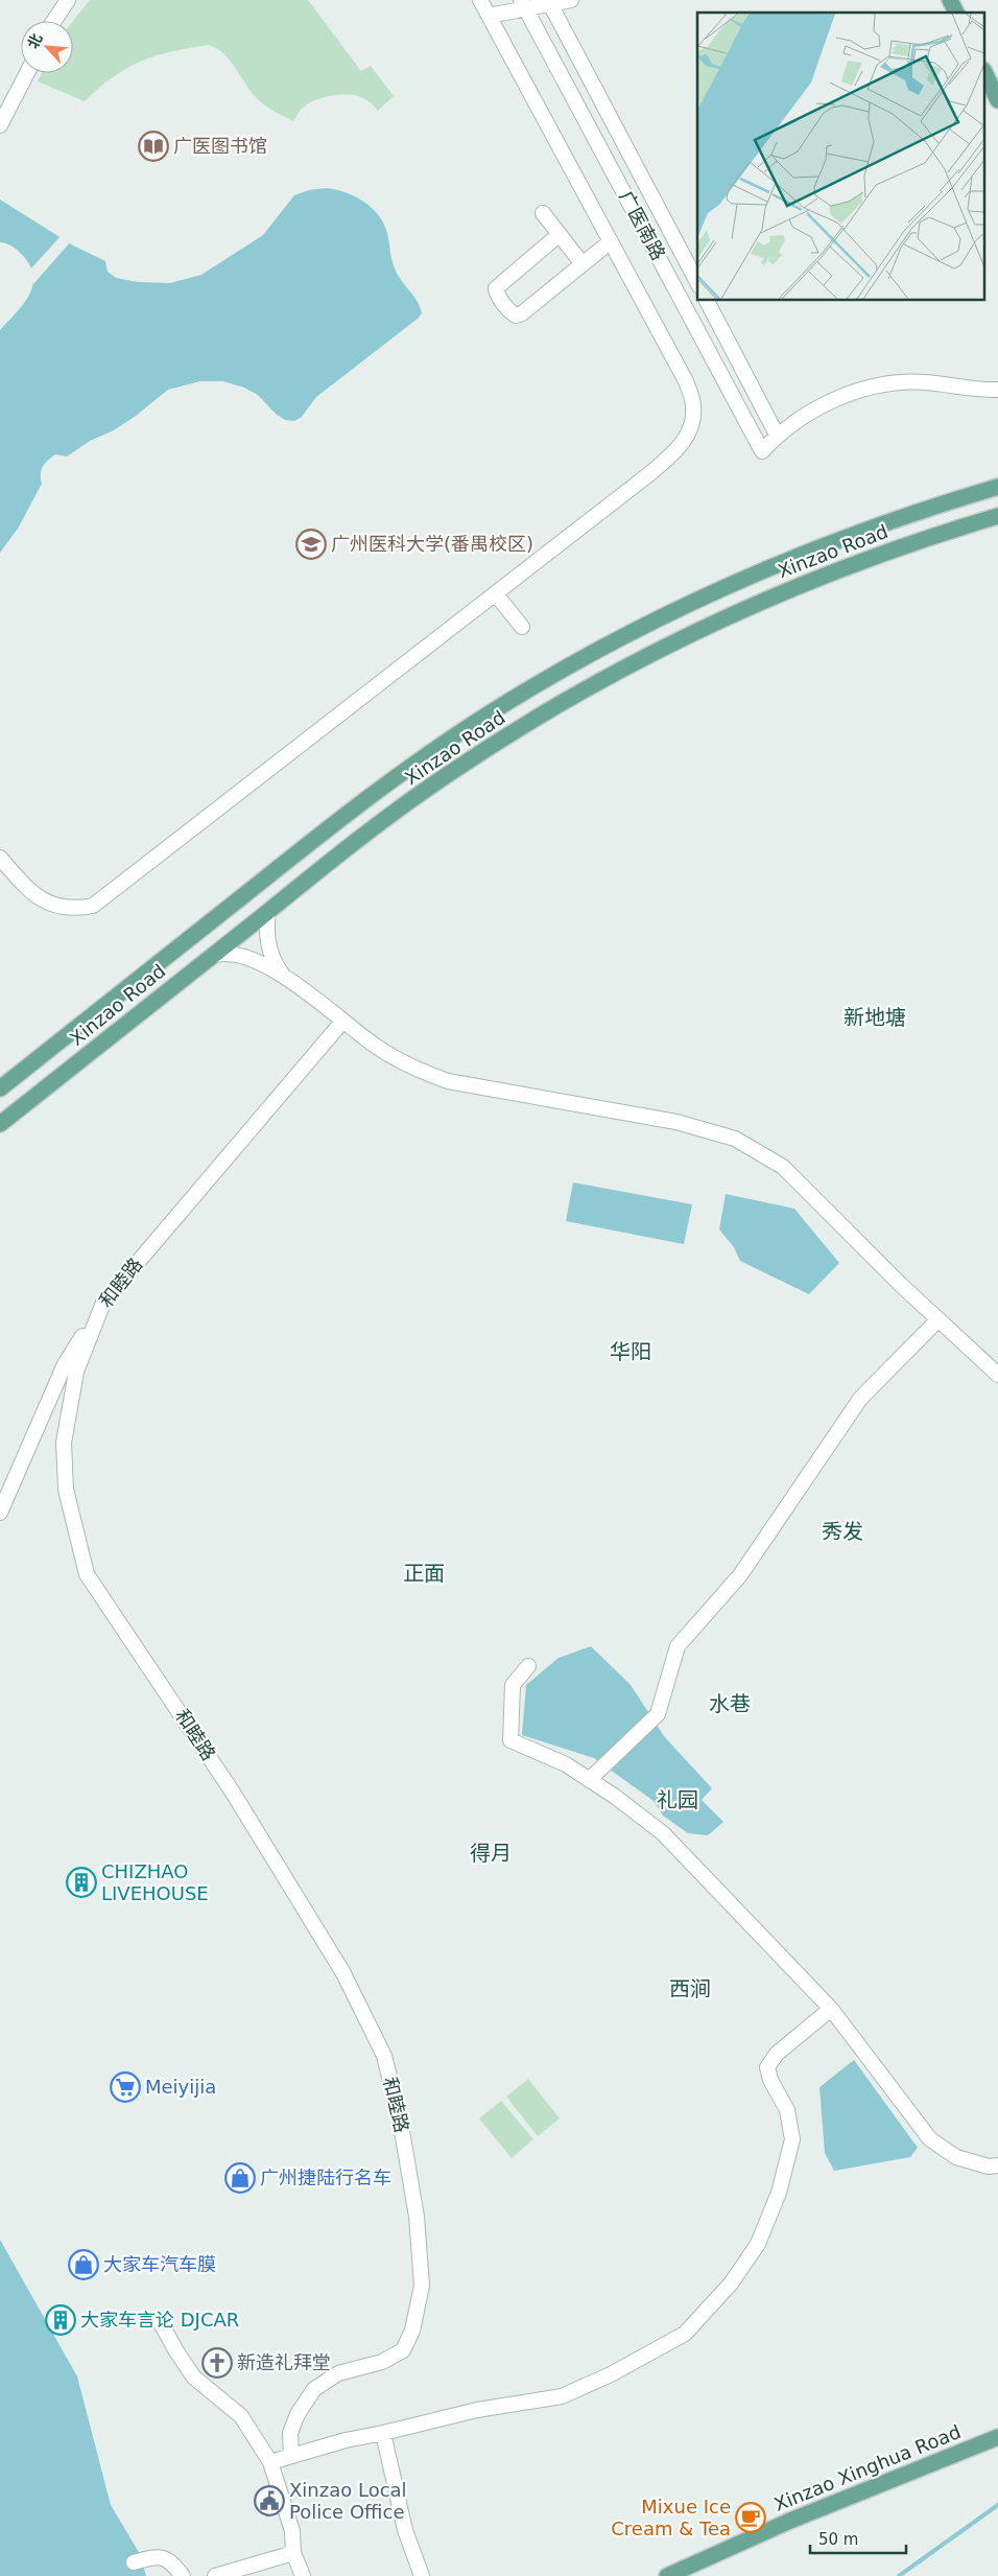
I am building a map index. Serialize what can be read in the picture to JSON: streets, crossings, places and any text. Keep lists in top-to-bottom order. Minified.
{"streets":{"main road":["Xinzao Road","Xinzao Xinghua Road"],"street":["广医南路","和睦路"]},"districts":["新地塘","华阳","秀发","正面","水巷","礼园","得月","西涧"],"places":{"library":["广医图书馆"],"school or university":["广州医科大学(番禺校区)"],"building":["CHIZHAO LIVEHOUSE","大家车言论 DJCAR"],"supermarket":["Meiyijia"],"shop":["广州捷陆行名车","大家车汽车膜"],"church":["新造礼拜堂"],"public building":["Xinzao Local Police Office"],"cafe":["Mixue Ice Cream & Tea"]},"scale_bar":"50 m","north":"top left"}
